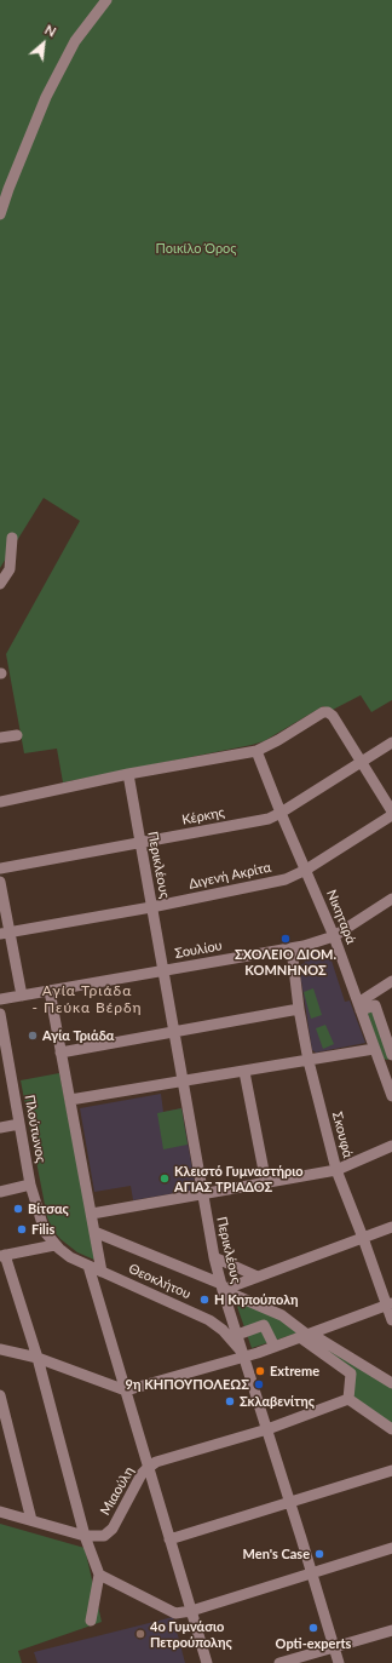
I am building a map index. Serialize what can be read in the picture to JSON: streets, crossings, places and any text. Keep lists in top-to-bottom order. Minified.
{"streets":{"street":["Κέρκης","Περικλέους","Διγενή Ακρίτα","Νικηταρά","Σουλίου","Πλούτωνος","Σκουφά","Θεοκλήτου","Μιαούλη"]},"crossings":[["Κέρκης","Περικλέους"],["Κέρκης","Νικηταρά"],["Περικλέους","Διγενή Ακρίτα"],["Περικλέους","Σουλίου"],["Περικλέους","Θεοκλήτου"],["Διγενή Ακρίτα","Νικηταρά"],["Νικηταρά","Σουλίου"],["Σουλίου","Σκουφά"],["Πλούτωνος","Θεοκλήτου"]],"districts":["Αγία Τριάδα - Πεύκα Βέρδη"],"parks":["Ποικίλο Όρος"],"places":["ΣΧΟΛΕΙΟ ΔΙΟΜ. ΚΟΜΝΗΝΟΣ","Αγία Τριάδα","Κλειστό Γυμναστήριο ΑΓΙΑΣ ΤΡΙΑΔΟΣ","Βίτσας","Filis","Η Κηπούπολη","Extreme","9η ΚΗΠΟΥΠΟΛΕΩΣ","Σκλαβενίτης","Men's Case","Opti-experts","4ο Γυμνάσιο Πετρούπολης"],"north":"top right"}
